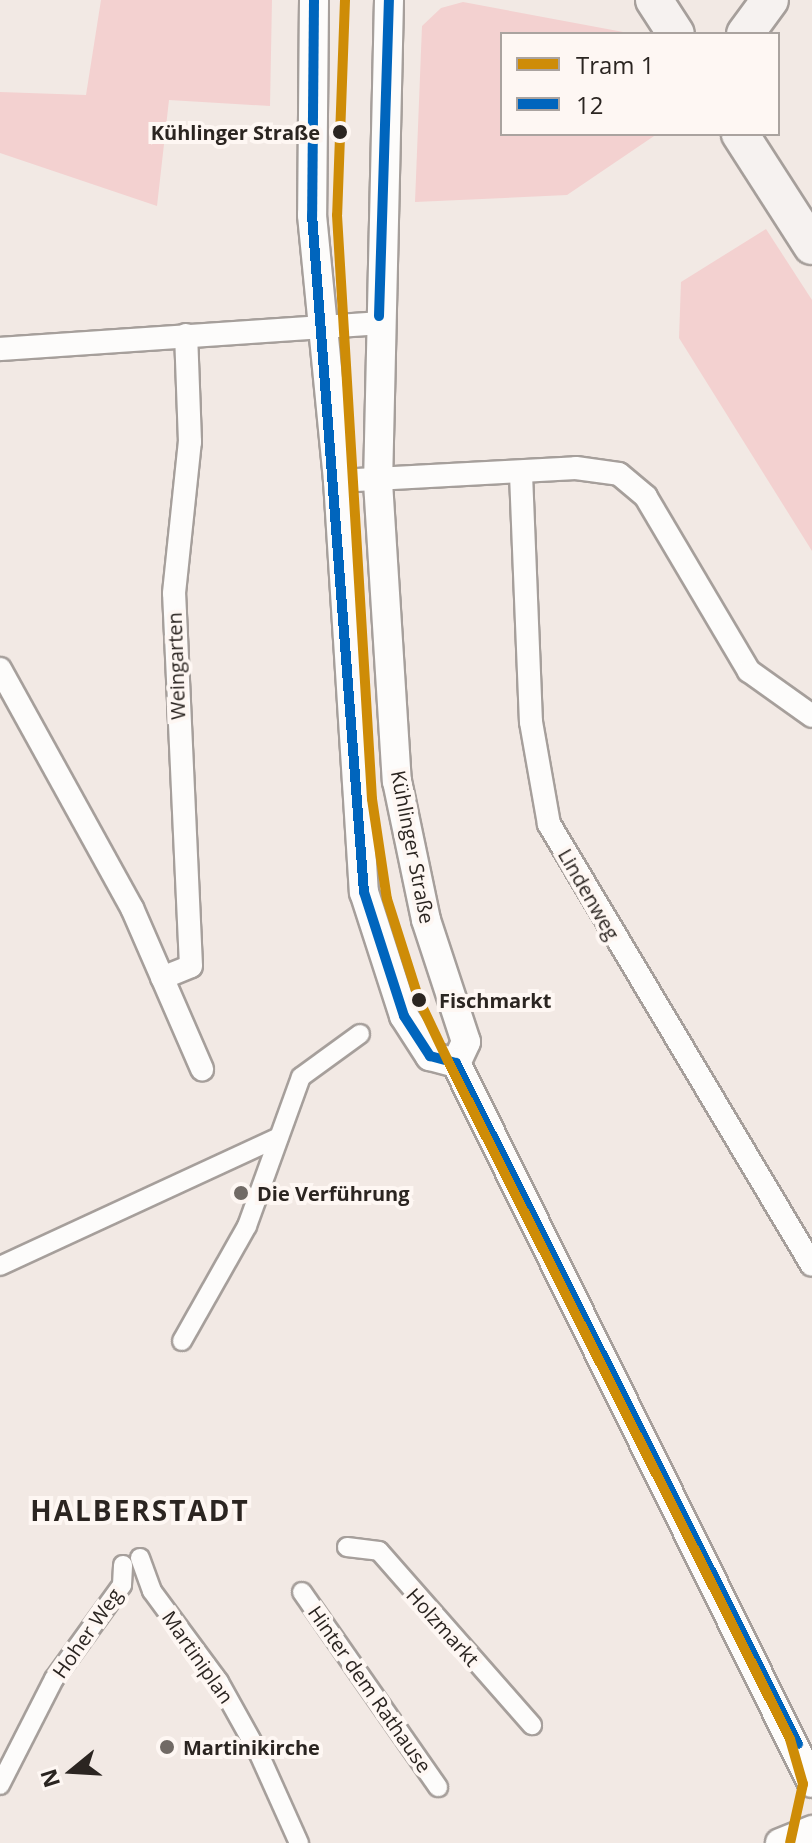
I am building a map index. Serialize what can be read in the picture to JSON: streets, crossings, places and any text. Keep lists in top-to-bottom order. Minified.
{"streets":{"street":["Weingarten","Kühlinger Straße","Lindenweg","Holzmarkt","Hoher Weg","Martiniplan","Hinter dem Rathause"]},"crossings":[["Hoher Weg","Martiniplan"]],"districts":["HALBERSTADT"],"places":["Kühlinger Straße","Fischmarkt","Die Verführung","Martinikirche"],"lines":["tram line 1","transit line 12"],"legend":["Tram 1","12"],"north":"left"}
